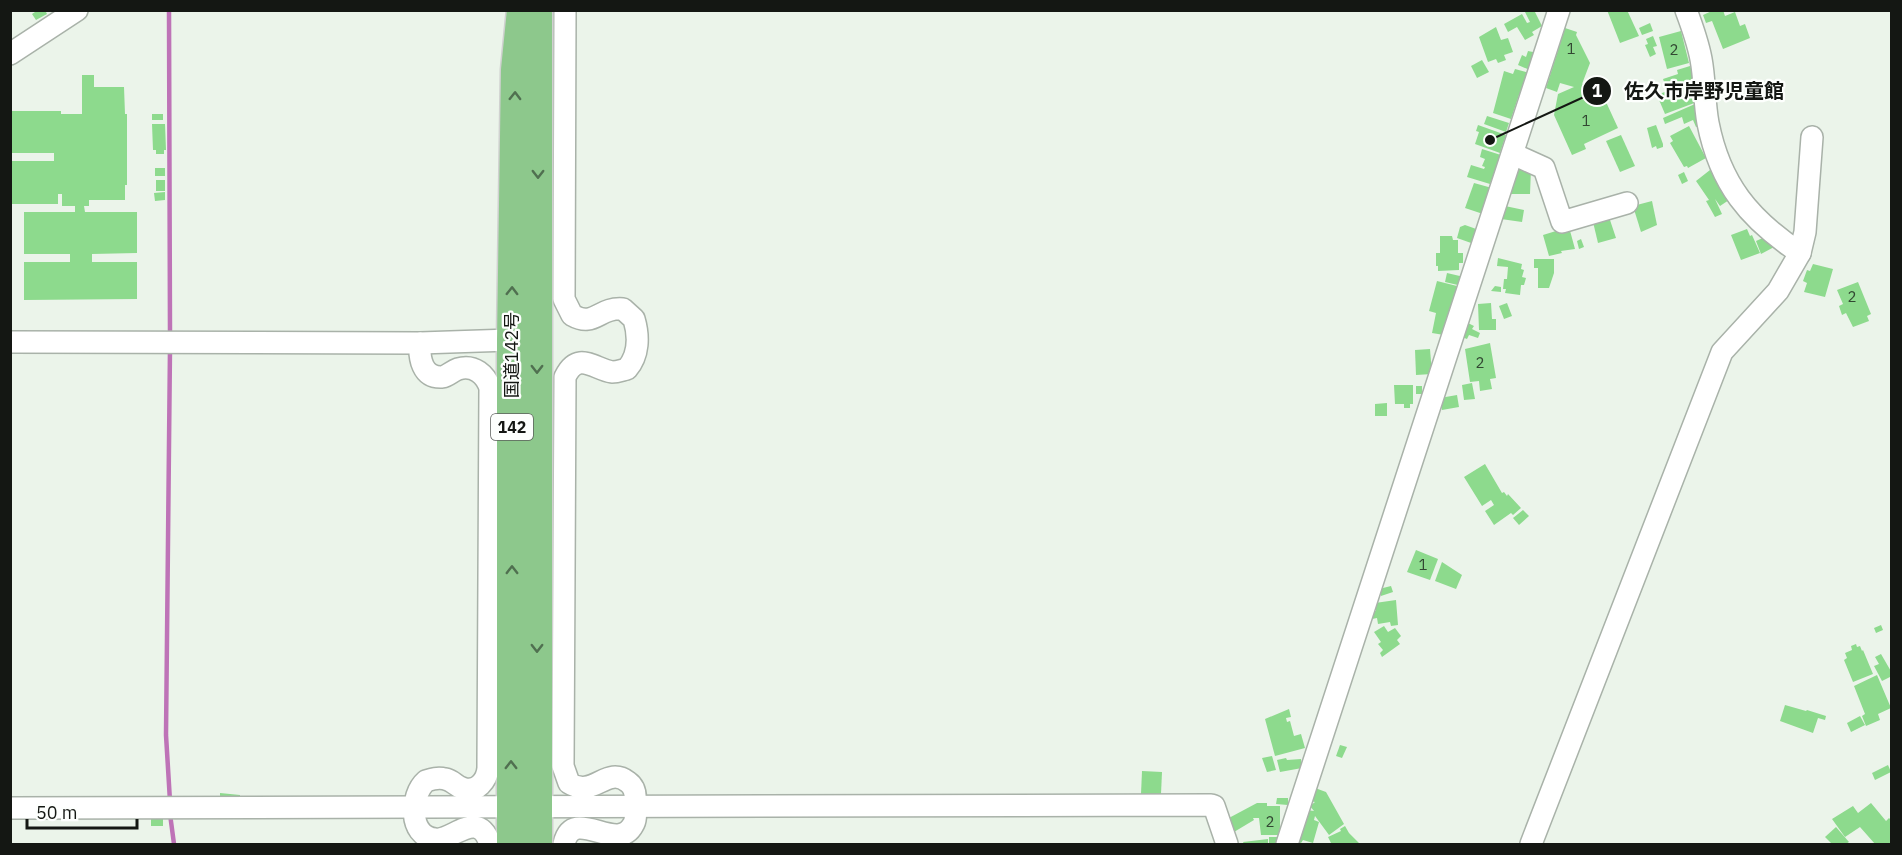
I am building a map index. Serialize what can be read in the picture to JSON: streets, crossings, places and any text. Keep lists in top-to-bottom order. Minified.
{"streets":{"highway":["国道142号","142"]},"places":["佐久市岸野児童館"],"house_numbers":["1","2","1","2","2","1","2"],"scale_bar":"50 m"}
